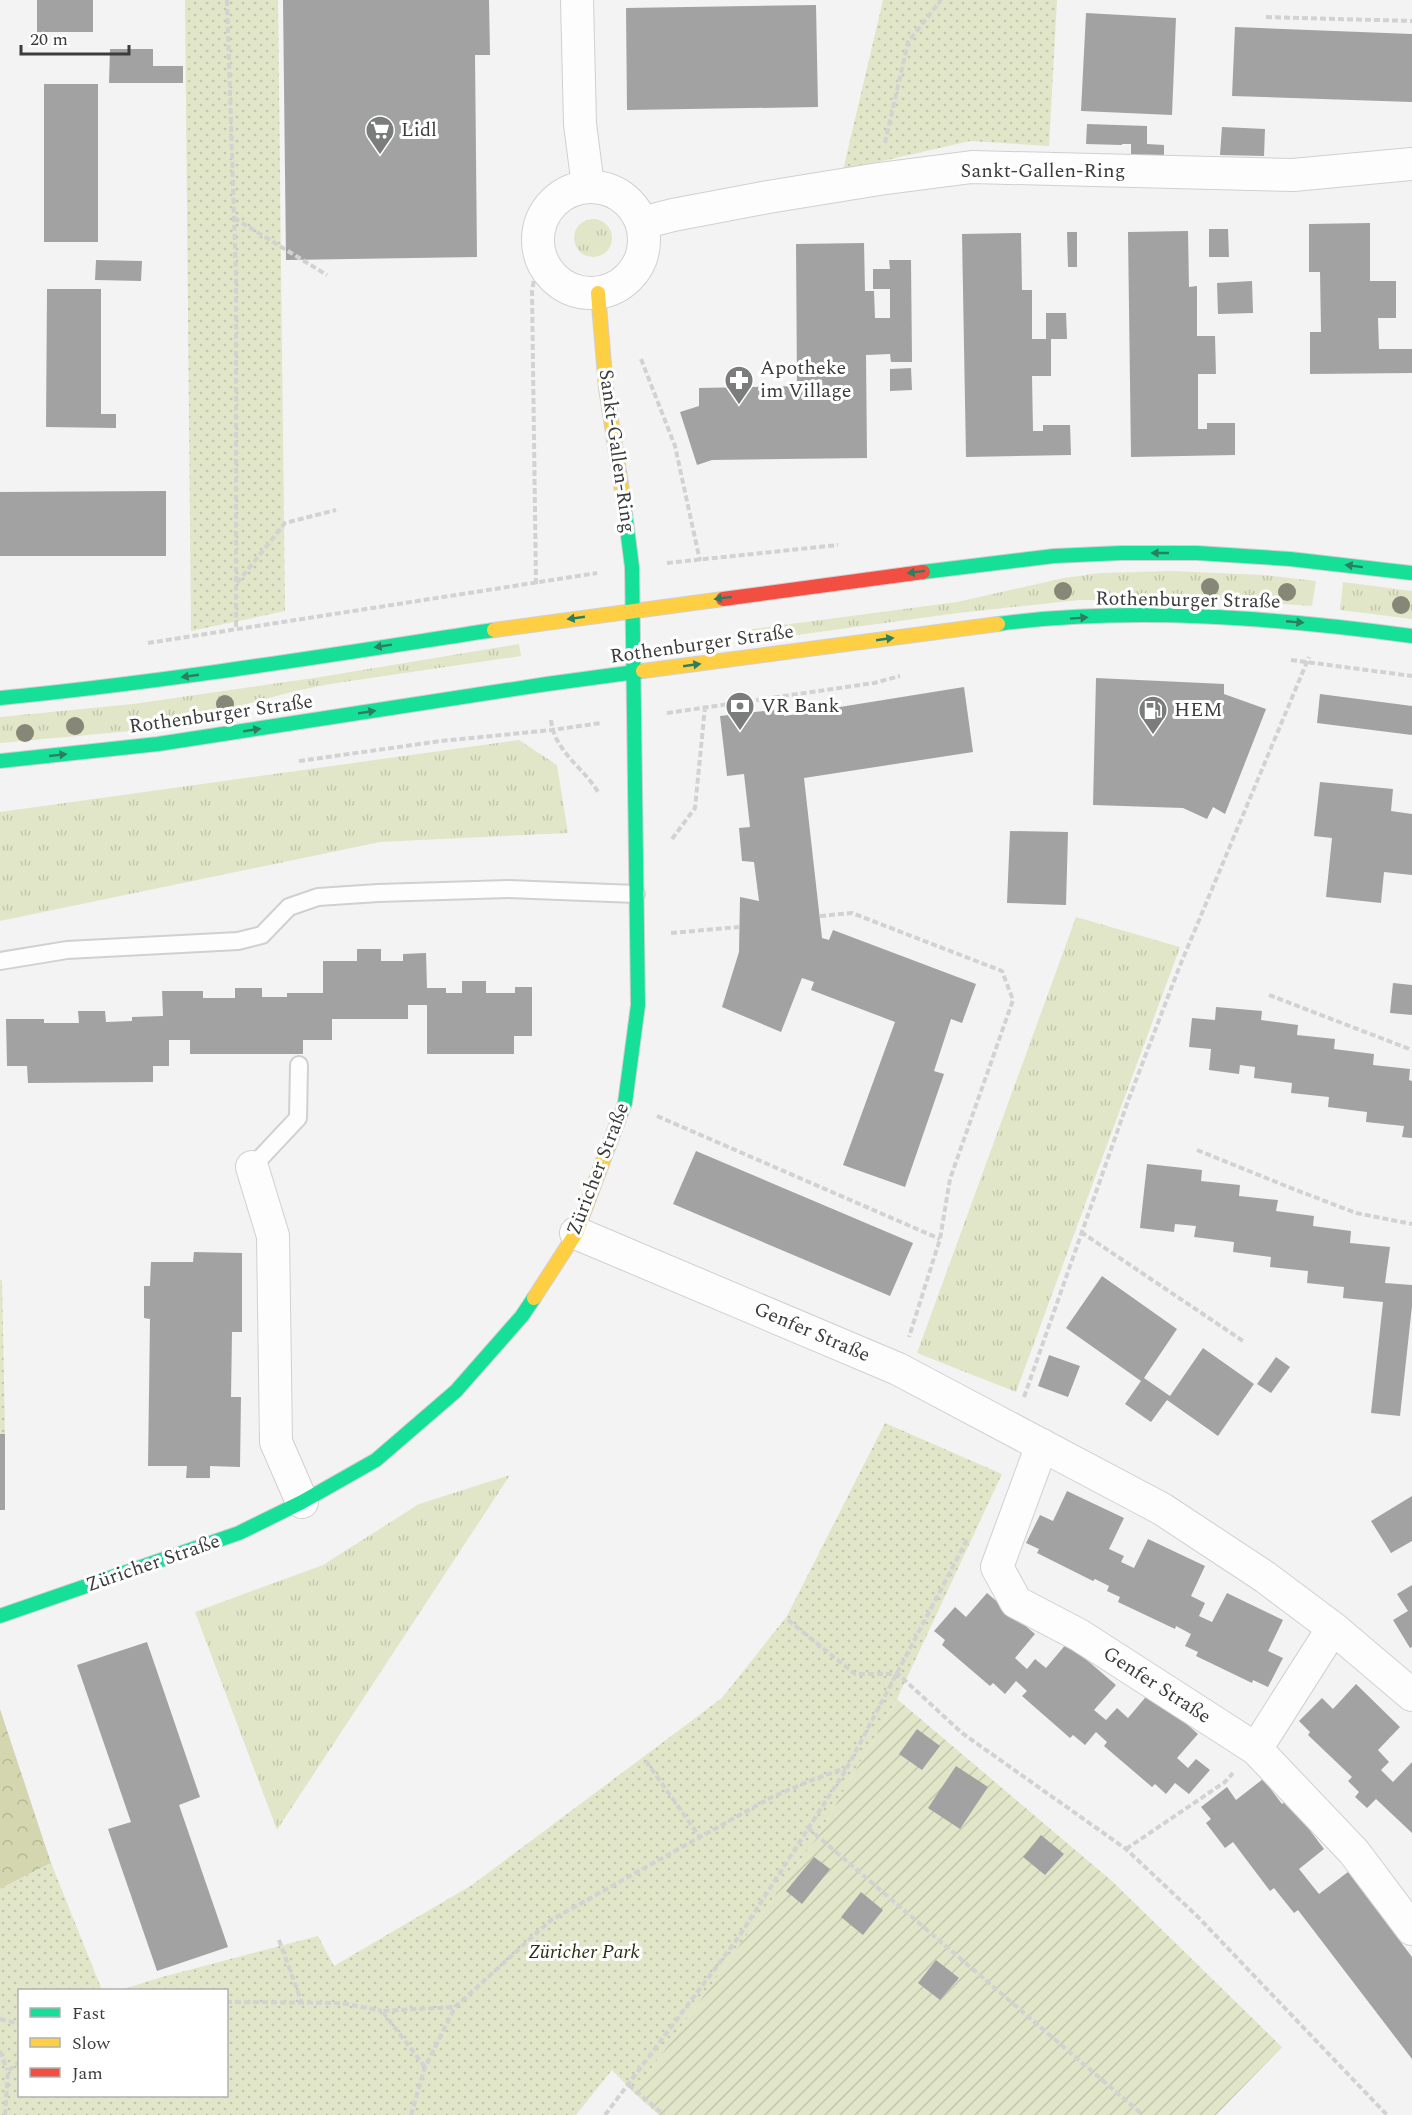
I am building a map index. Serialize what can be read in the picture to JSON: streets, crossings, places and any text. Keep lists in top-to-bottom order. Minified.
{"streets":{"main road":["Sankt-Gallen-Ring","Rothenburger Straße","Züricher Straße"],"street":["Genfer Straße"]},"crossings":[["Sankt-Gallen-Ring","Züricher Straße"],["Rothenburger Straße","Züricher Straße"],["Züricher Straße","Genfer Straße"]],"parks":["Züricher Park"],"places":{"supermarket":["Lidl"],"pharmacy":["Apotheke im Village"],"bank":["VR Bank"],"fuel station":["HEM"]},"legend":["Fast","Slow","Jam"],"scale_bar":"20 m"}
